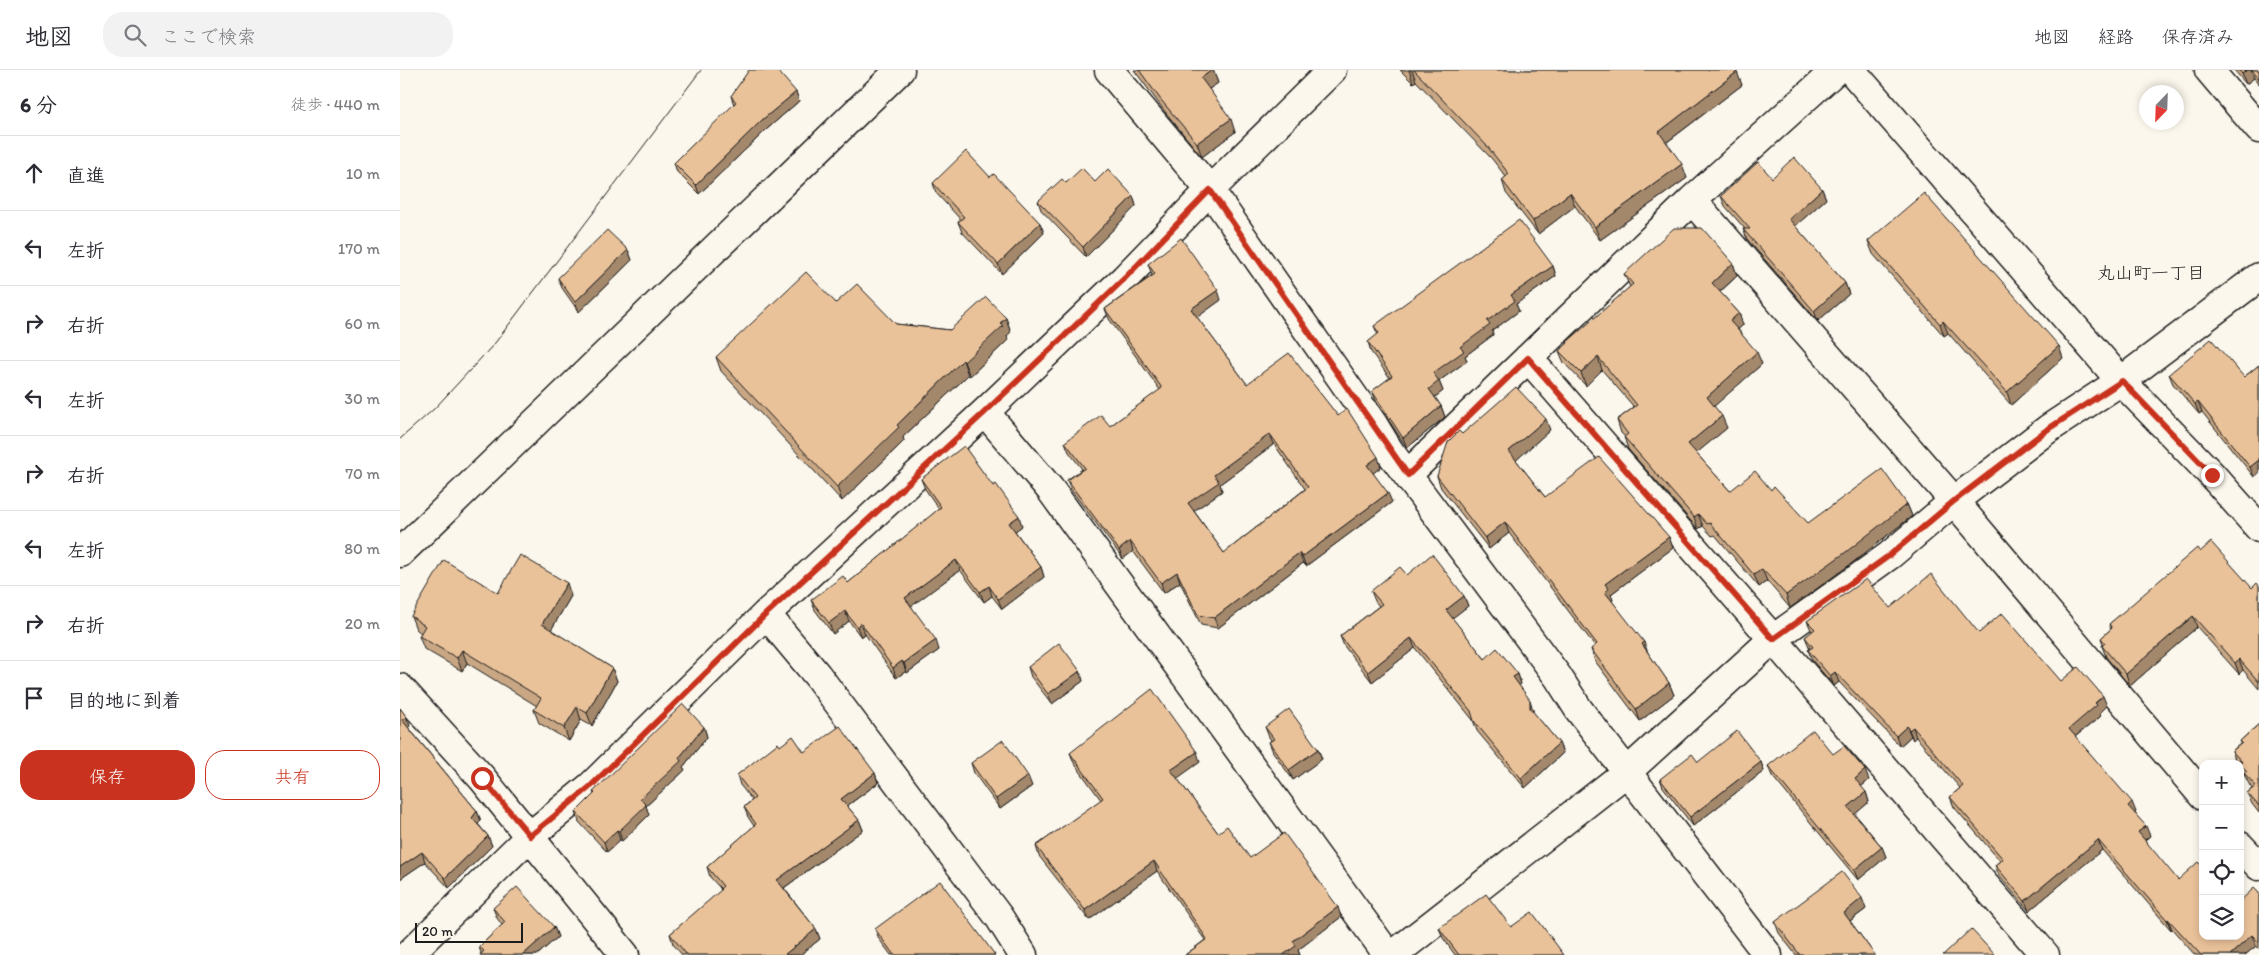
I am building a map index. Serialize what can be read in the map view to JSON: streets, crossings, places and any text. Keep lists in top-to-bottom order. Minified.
{"districts":["丸山町一丁目"],"scale_bar":"20 m","north":"bottom left","page":{"header":"地図","search":"ここで検索","nav":["地図","経路","保存済み"],"heading":["6 分","徒歩 · 440 m"],"list":[["直進","10 m"],["左折","170 m"],["右折","60 m"],["左折","30 m"],["右折","70 m"],["左折","80 m"],["右折","20 m"],"目的地に到着"],"buttons":["保存","共有"],"map_buttons":["+","−"],"scale":"20 m"}}
